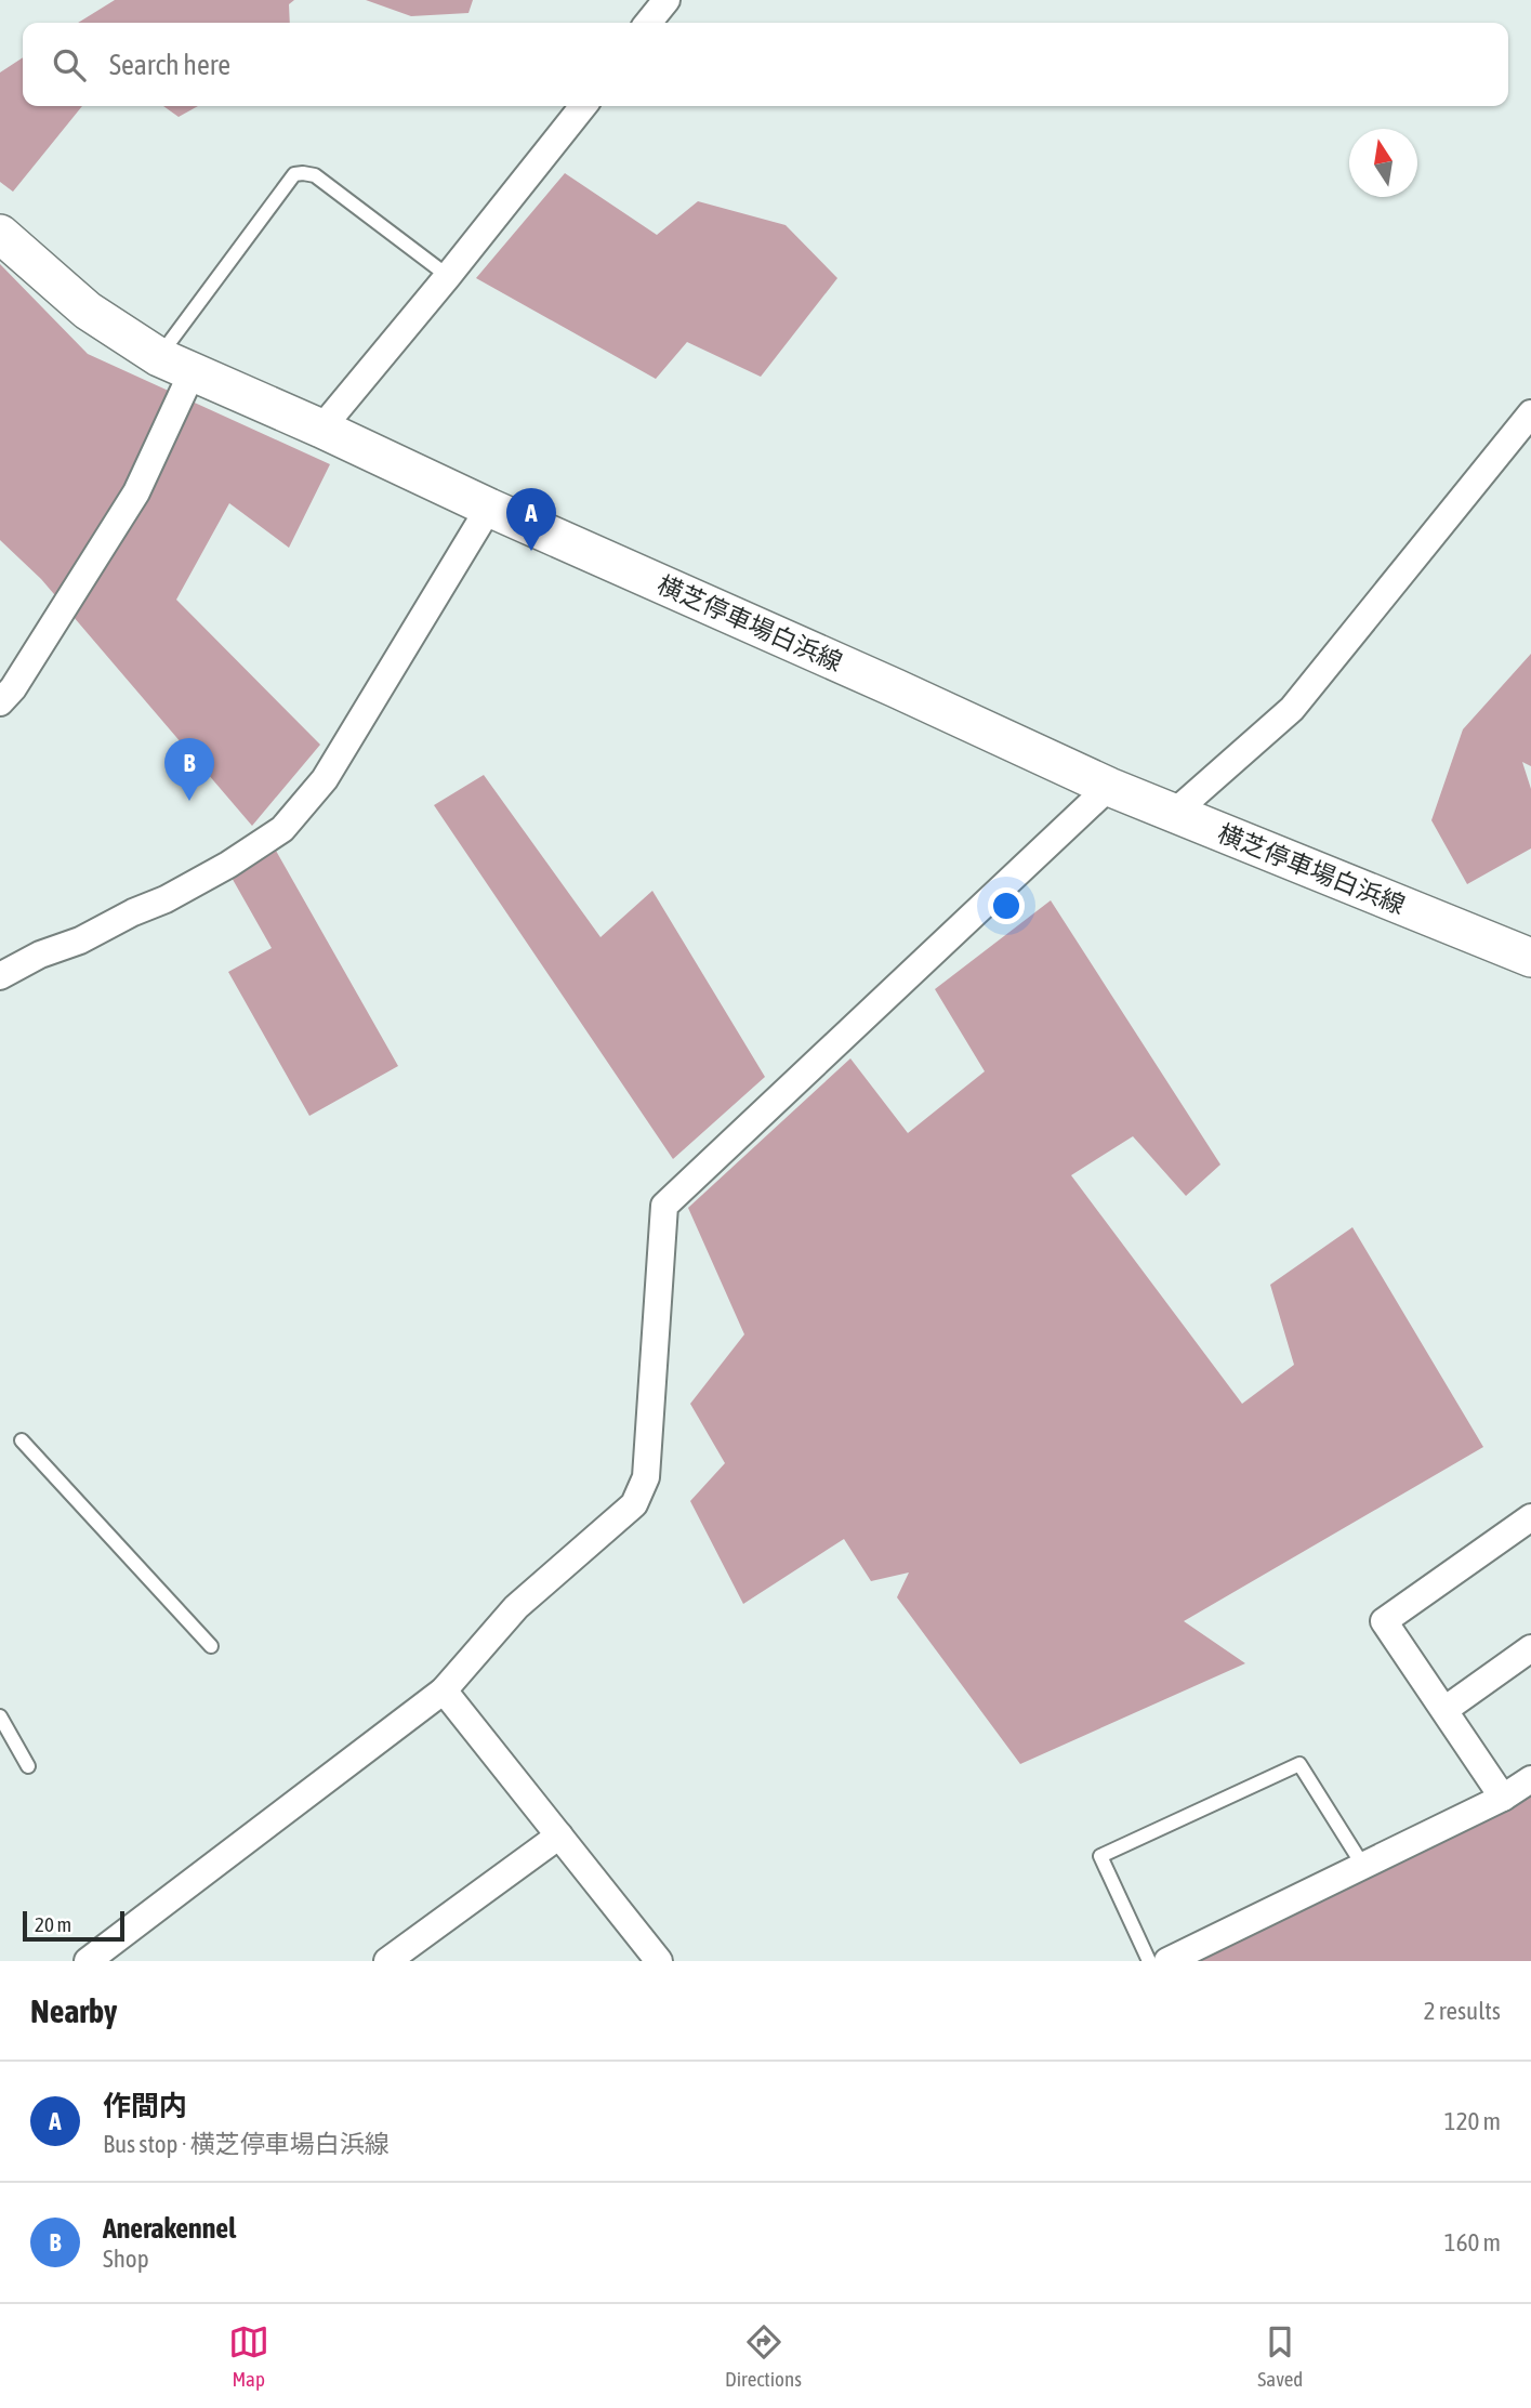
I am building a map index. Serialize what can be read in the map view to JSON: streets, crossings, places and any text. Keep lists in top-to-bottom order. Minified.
{"streets":{"main road":["横芝停車場白浜線"]},"scale_bar":"20 m","north":"top","page":{"search":"Search here","pins":["A","B"],"scale":"20 m","heading":["Nearby","2 results"],"list":[{"mark":"A","name":"作間内","note":"Bus stop · 横芝停車場白浜線","value":"120 m"},{"mark":"B","name":"Anerakennel","note":"Shop","value":"160 m"}],"nav":["Map","Directions","Saved"]}}
